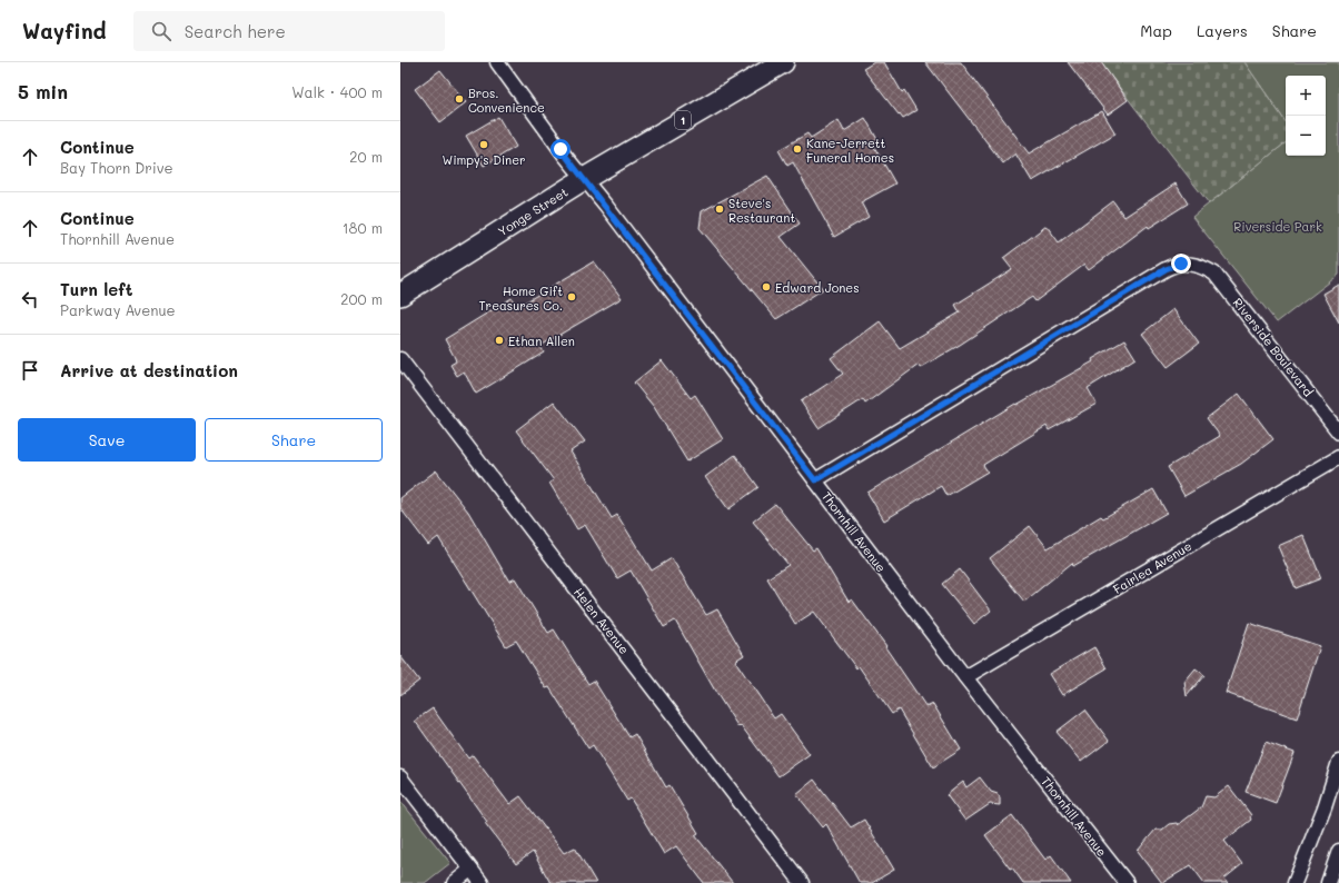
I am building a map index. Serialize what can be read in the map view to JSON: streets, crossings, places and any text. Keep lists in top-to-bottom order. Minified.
{"streets":{"main road":["1","Yonge Street"],"street":["Riverside Boulevard","Thornhill Avenue","Fairlea Avenue","Helen Avenue"]},"crossings":[["Yonge Street","Thornhill Avenue"],["Riverside Boulevard","Thornhill Avenue"],["Thornhill Avenue","Fairlea Avenue"]],"parks":["Riverside Park"],"places":["Bros. Convenience","Wimpy's Diner","Kane-Jerrett Funeral Homes","Steve's Restaurant","Edward Jones","Home Gift Treasures Co.","Ethan Allen"],"page":{"header":"Wayfind","search":"Search here","nav":["Map","Layers","Share"],"heading":["5 min","Walk · 400 m"],"map_buttons":["+","−"],"list":[["Continue","Bay Thorn Drive","20 m"],["Continue","Thornhill Avenue","180 m"],["Turn left","Parkway Avenue","200 m"],"Arrive at destination"],"buttons":["Save","Share"]}}
